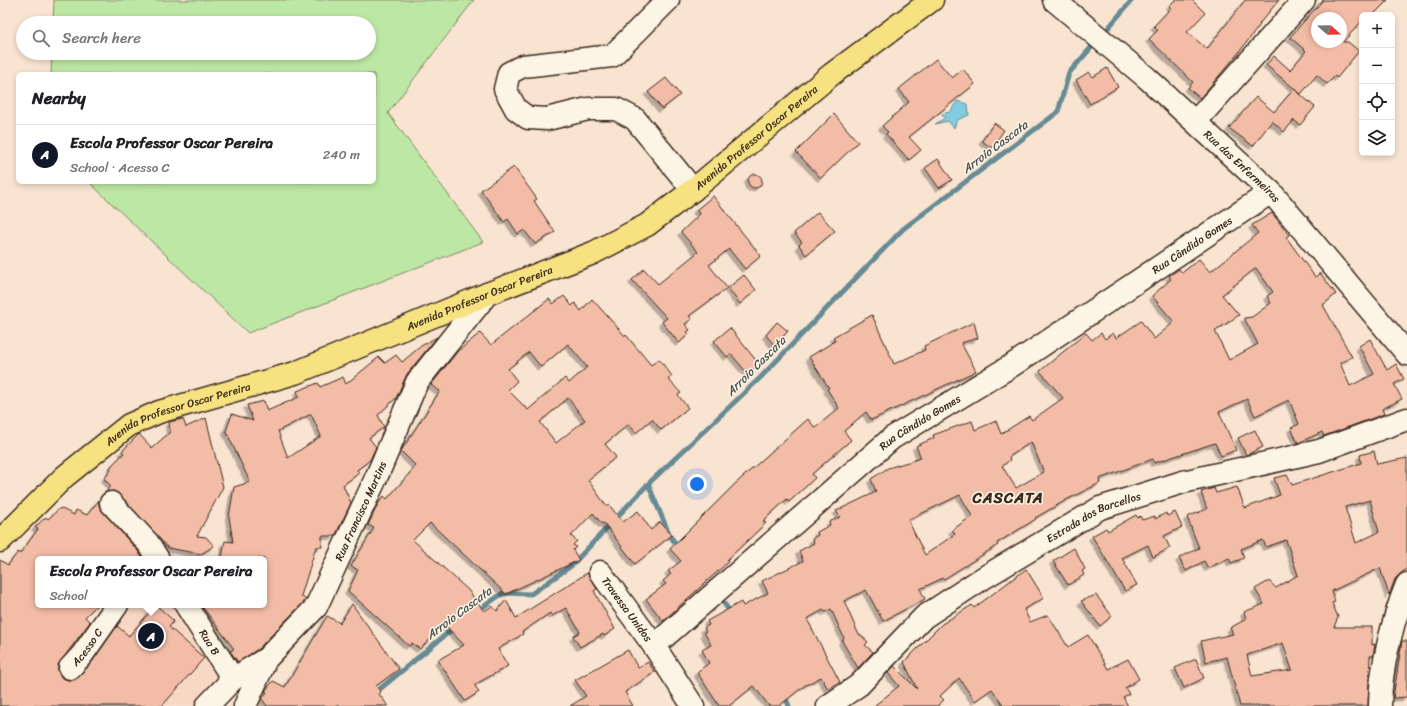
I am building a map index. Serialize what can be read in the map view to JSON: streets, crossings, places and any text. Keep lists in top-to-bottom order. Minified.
{"streets":{"main road":["Avenida Professor Oscar Pereira"],"street":["Rua das Enfermeiras","Rua Cândido Gomes","Rua Francisco Martins","Estrada dos Barcellos","Travessa Unidos","Rua B","Acesso C"]},"crossings":[["Avenida Professor Oscar Pereira","Rua Francisco Martins"],["Rua das Enfermeiras","Rua Cândido Gomes"],["Rua Cândido Gomes","Travessa Unidos"],["Rua Francisco Martins","Rua B"]],"districts":["CASCATA"],"water":["Arroio Cascata"],"north":"right","page":{"map_buttons":["+","−"],"search":"Search here","heading":"Nearby","list":[{"mark":"A","name":"Escola Professor Oscar Pereira","note":"School · Acesso C","value":"240 m"}],"popup":["Escola Professor Oscar Pereira","School"],"pins":"A"}}
